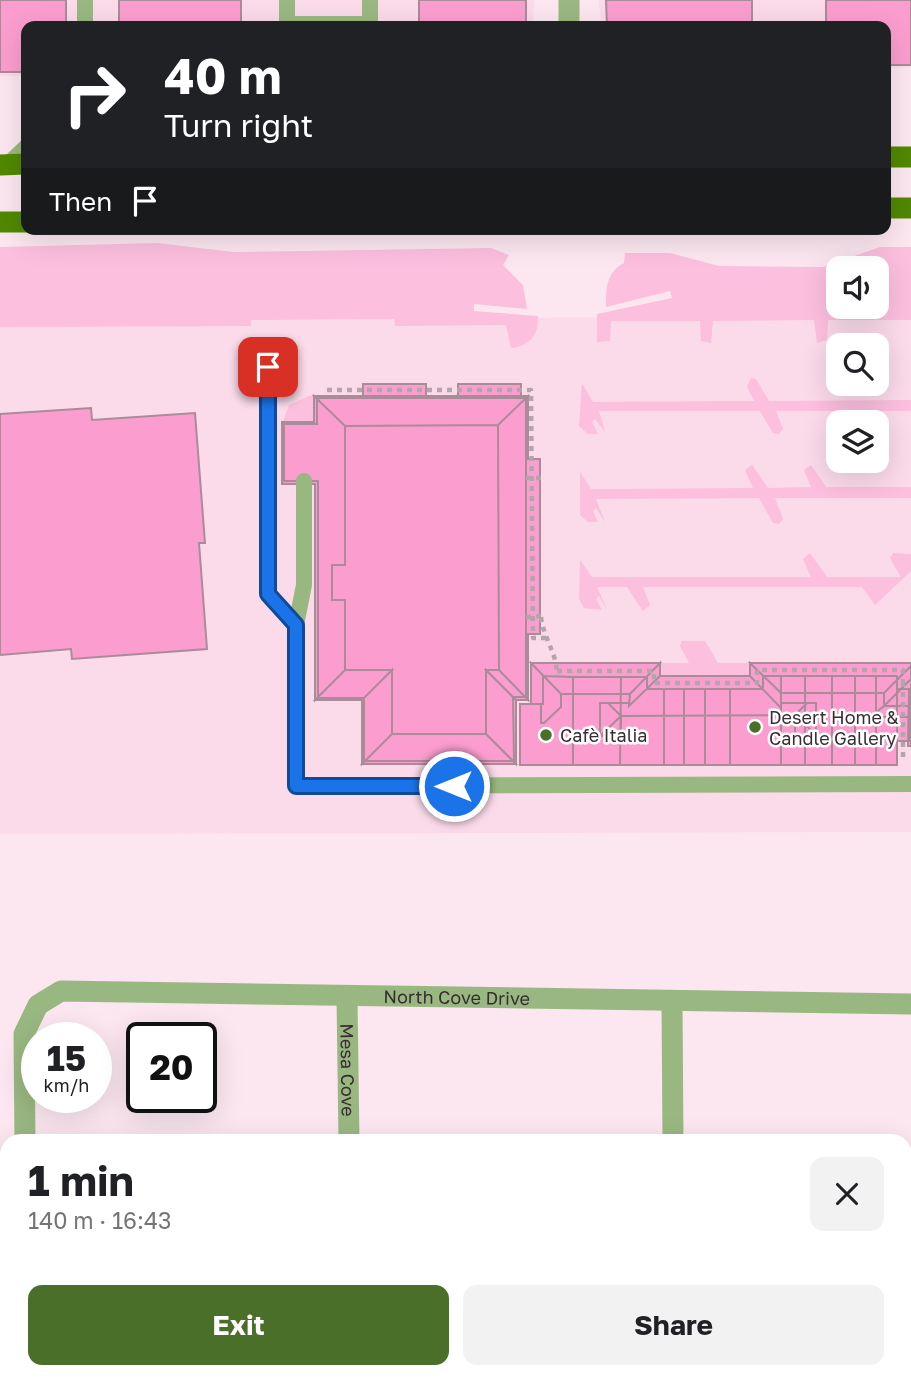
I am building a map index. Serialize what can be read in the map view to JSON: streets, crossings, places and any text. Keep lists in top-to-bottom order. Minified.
{"streets":{"street":["North Cove Drive","Mesa Cove"]},"crossings":[["North Cove Drive","Mesa Cove"]],"places":["Desert Home & Candle Gallery","Cafè Italia"],"page":{"turn":["40 m","Turn right"],"then":"Then","speed":"15 km/h","limit":"20","heading":["1 min","140 m · 16:43"],"buttons":["Exit","Share"]}}
